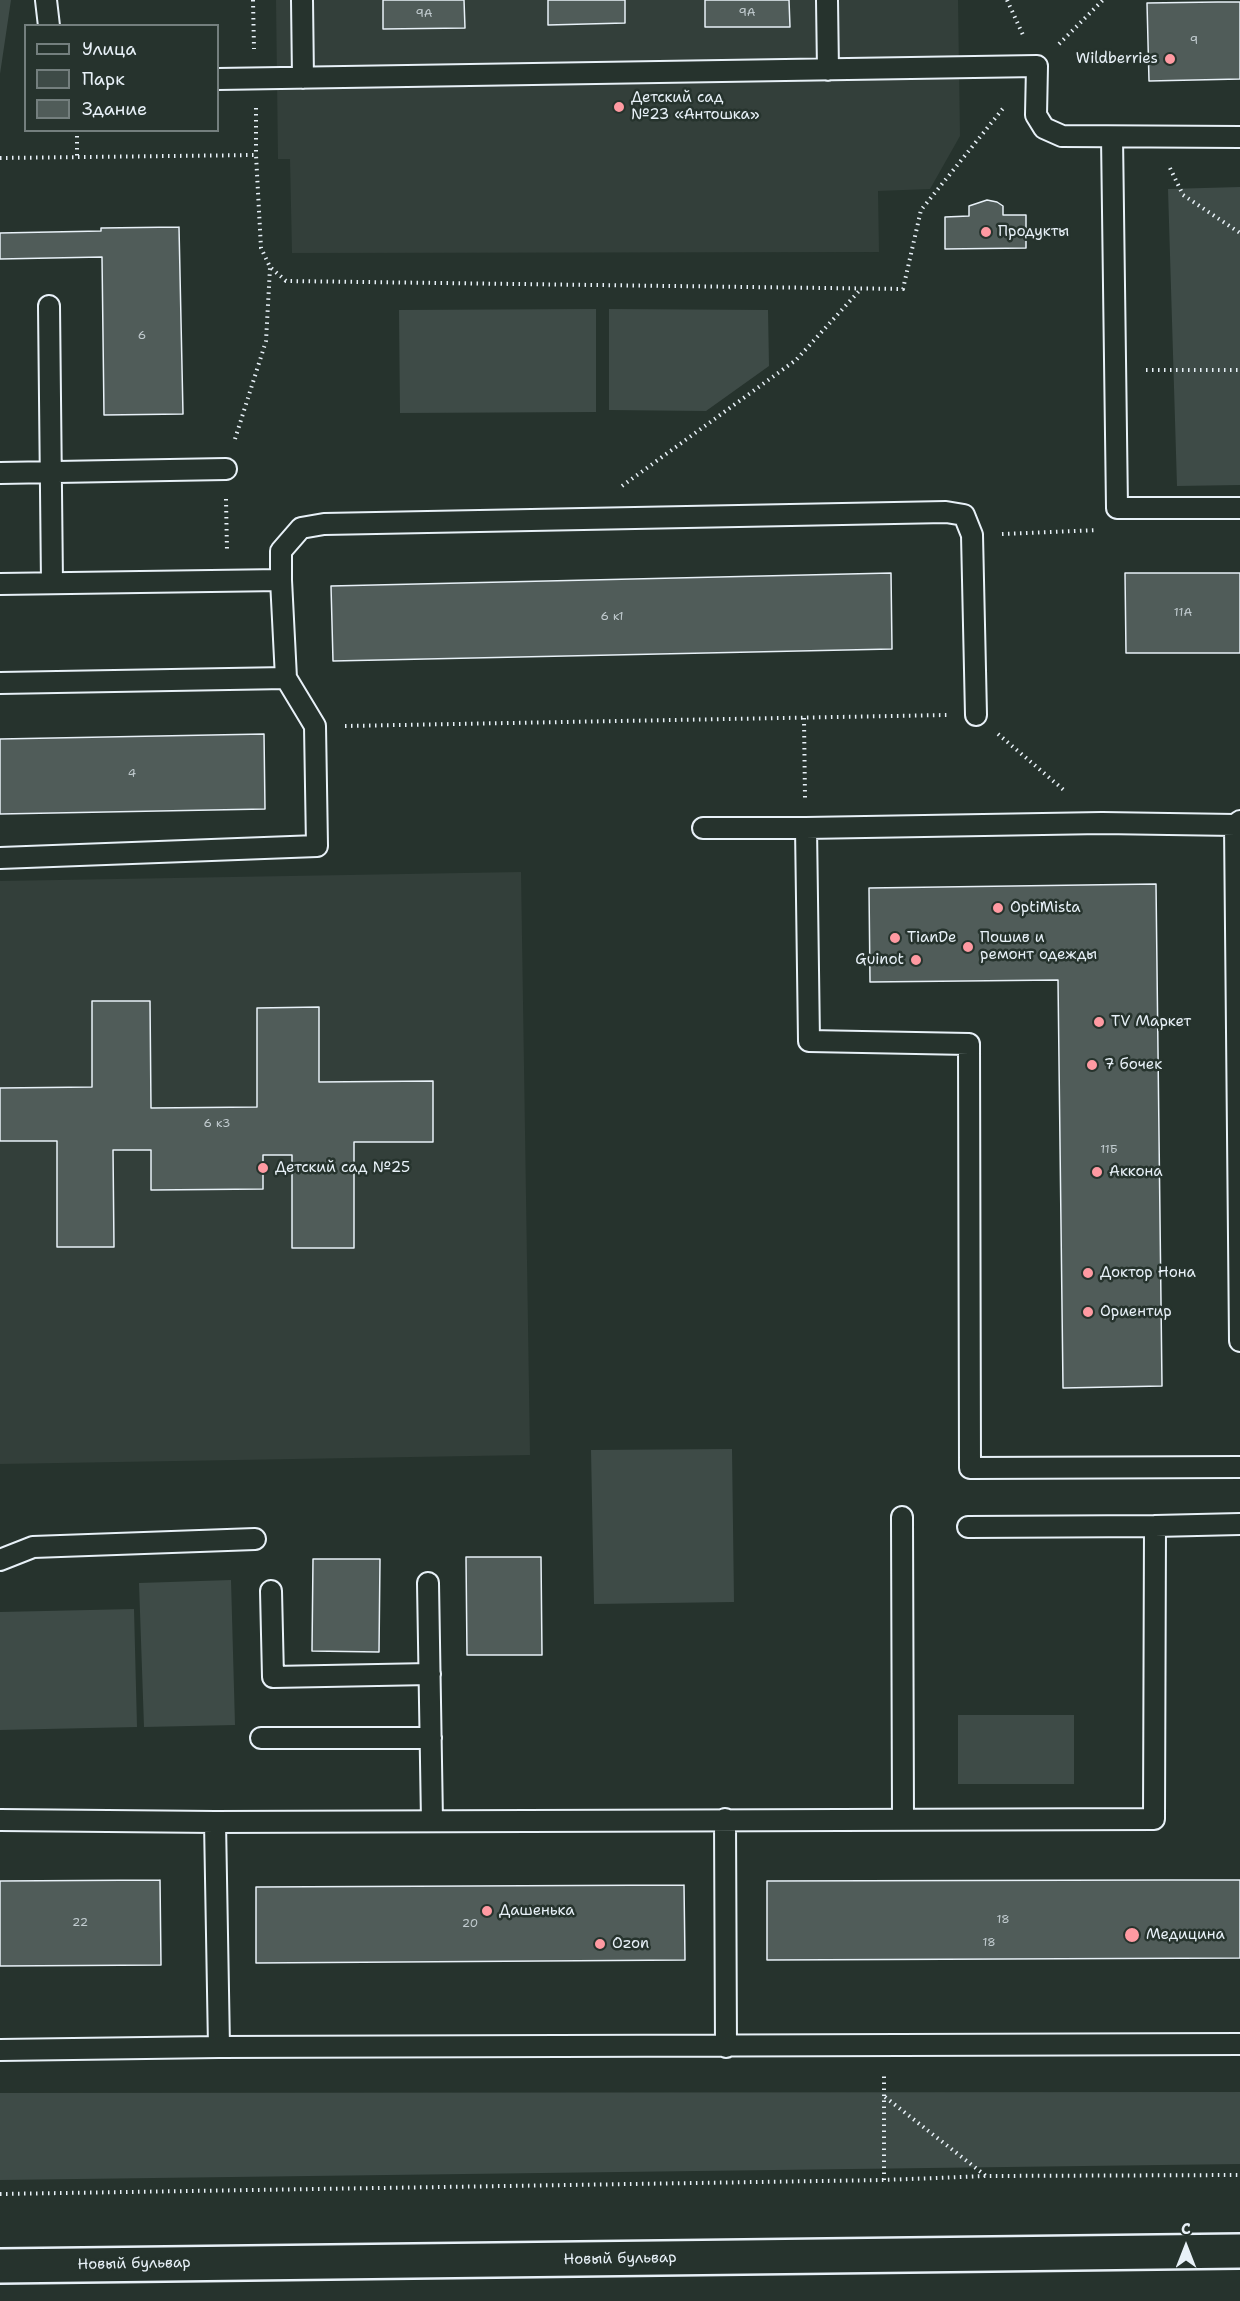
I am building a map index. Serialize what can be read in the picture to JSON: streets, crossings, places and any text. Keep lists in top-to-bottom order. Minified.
{"streets":{"main road":["Новый бульвар"]},"places":["Wildberries","Детский сад №23 «Антошка»","Продукты","OptiMista","TianDe","Пошив и ремонт одежды","Guinot","TV Маркет","7 бочек","Детский сад №25","Аккона","Доктор Нона","Ориентир","Дашенька","Медицина","Ozon"],"house_numbers":["9А","9А","9","6","11А","6 к1","4","6 к3","11Б","18","22","20","18"],"legend":["Улица","Парк","Здание"],"north":"top"}
